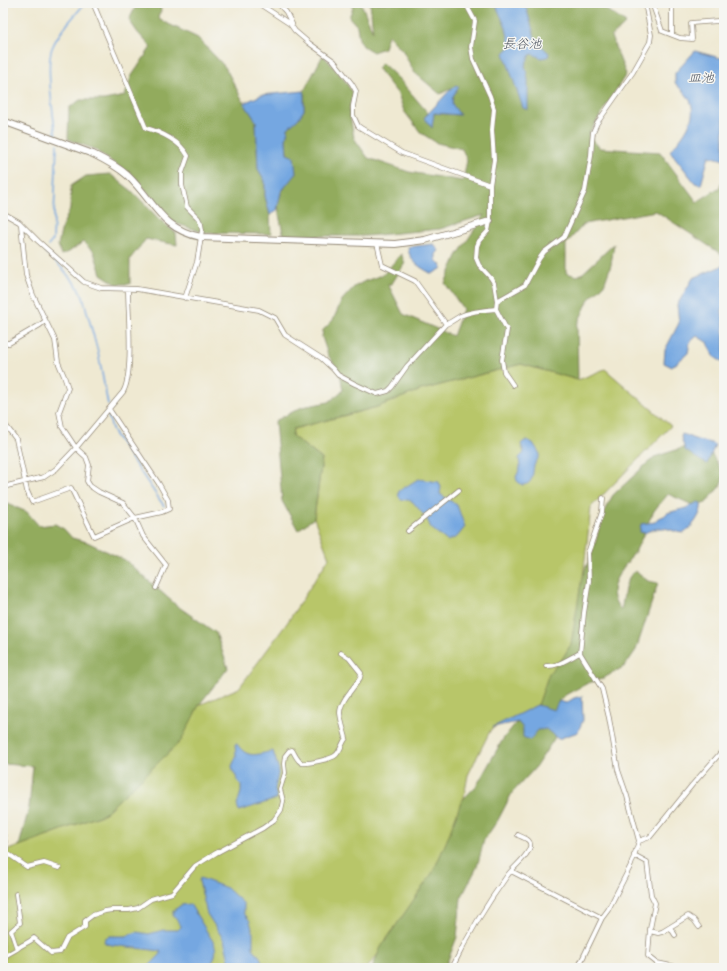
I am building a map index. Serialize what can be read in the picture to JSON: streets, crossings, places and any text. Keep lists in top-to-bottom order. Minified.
{"water":["長谷池","皿池"]}
